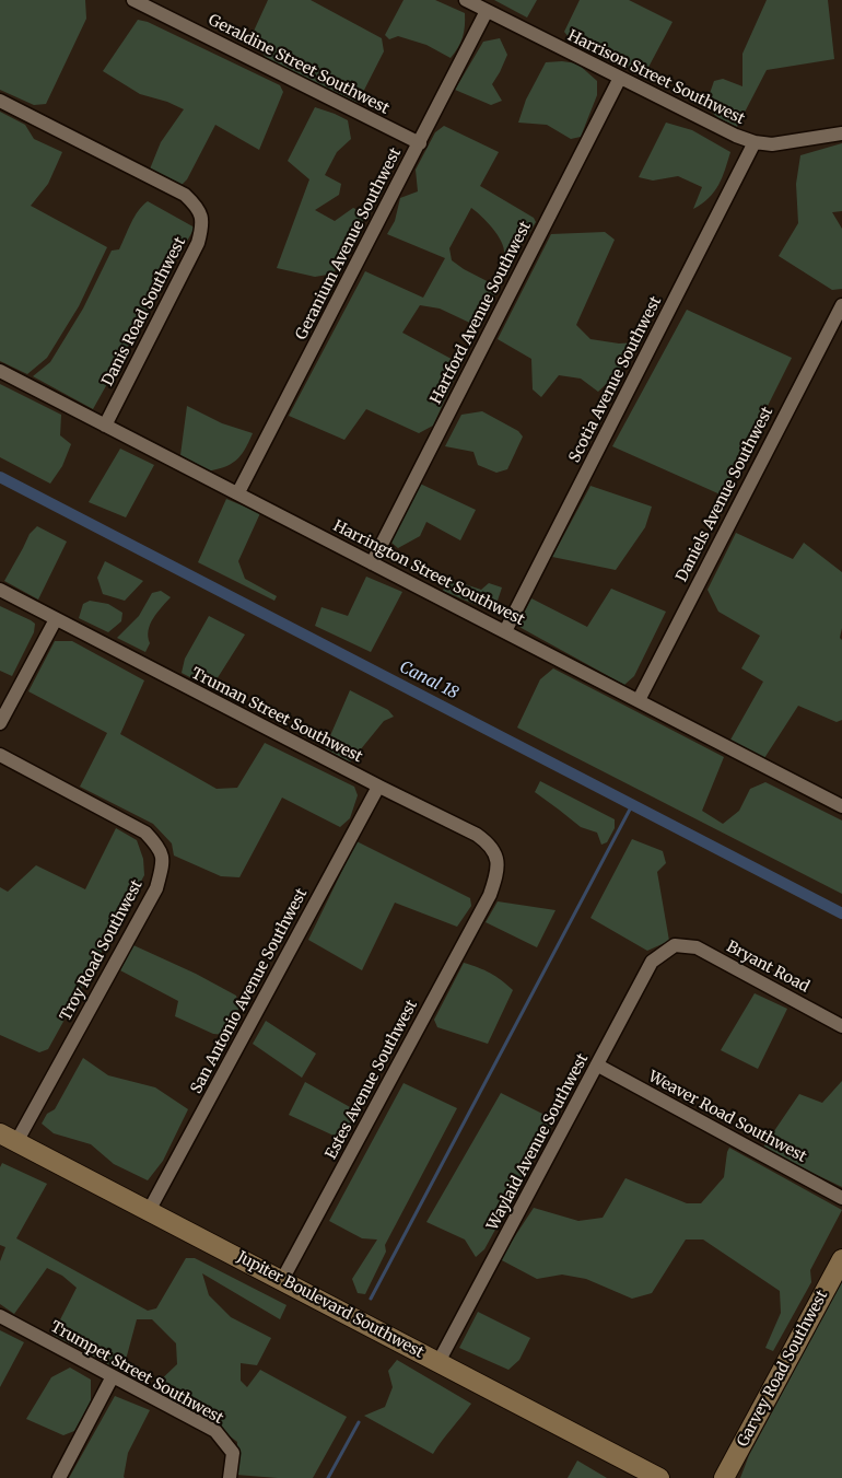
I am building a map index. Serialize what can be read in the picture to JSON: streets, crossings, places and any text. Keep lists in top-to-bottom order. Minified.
{"streets":{"street":["Geraldine Street Southwest","Harrison Street Southwest","Geranium Avenue Southwest","Danis Road Southwest","Hartford Avenue Southwest","Scotia Avenue Southwest","Daniels Avenue Southwest","Harrington Street Southwest","Truman Street Southwest","Troy Road Southwest","Bryant Road","San Antonio Avenue Southwest","Estes Avenue Southwest","Weaver Road Southwest","Waylaid Avenue Southwest","Jupiter Boulevard Southwest","Garvey Road Southwest","Trumpet Street Southwest"]},"crossings":[["Geraldine Street Southwest","Geranium Avenue Southwest"],["Harrison Street Southwest","Geranium Avenue Southwest"],["Harrison Street Southwest","Hartford Avenue Southwest"],["Harrison Street Southwest","Scotia Avenue Southwest"],["Geranium Avenue Southwest","Harrington Street Southwest"],["Danis Road Southwest","Harrington Street Southwest"],["Hartford Avenue Southwest","Harrington Street Southwest"],["Scotia Avenue Southwest","Harrington Street Southwest"],["Daniels Avenue Southwest","Harrington Street Southwest"],["Truman Street Southwest","San Antonio Avenue Southwest"],["Truman Street Southwest","Estes Avenue Southwest"],["Troy Road Southwest","Jupiter Boulevard Southwest"],["Bryant Road","Waylaid Avenue Southwest"],["San Antonio Avenue Southwest","Jupiter Boulevard Southwest"],["Estes Avenue Southwest","Jupiter Boulevard Southwest"],["Weaver Road Southwest","Waylaid Avenue Southwest"],["Waylaid Avenue Southwest","Jupiter Boulevard Southwest"]],"water":["Canal 18"]}
